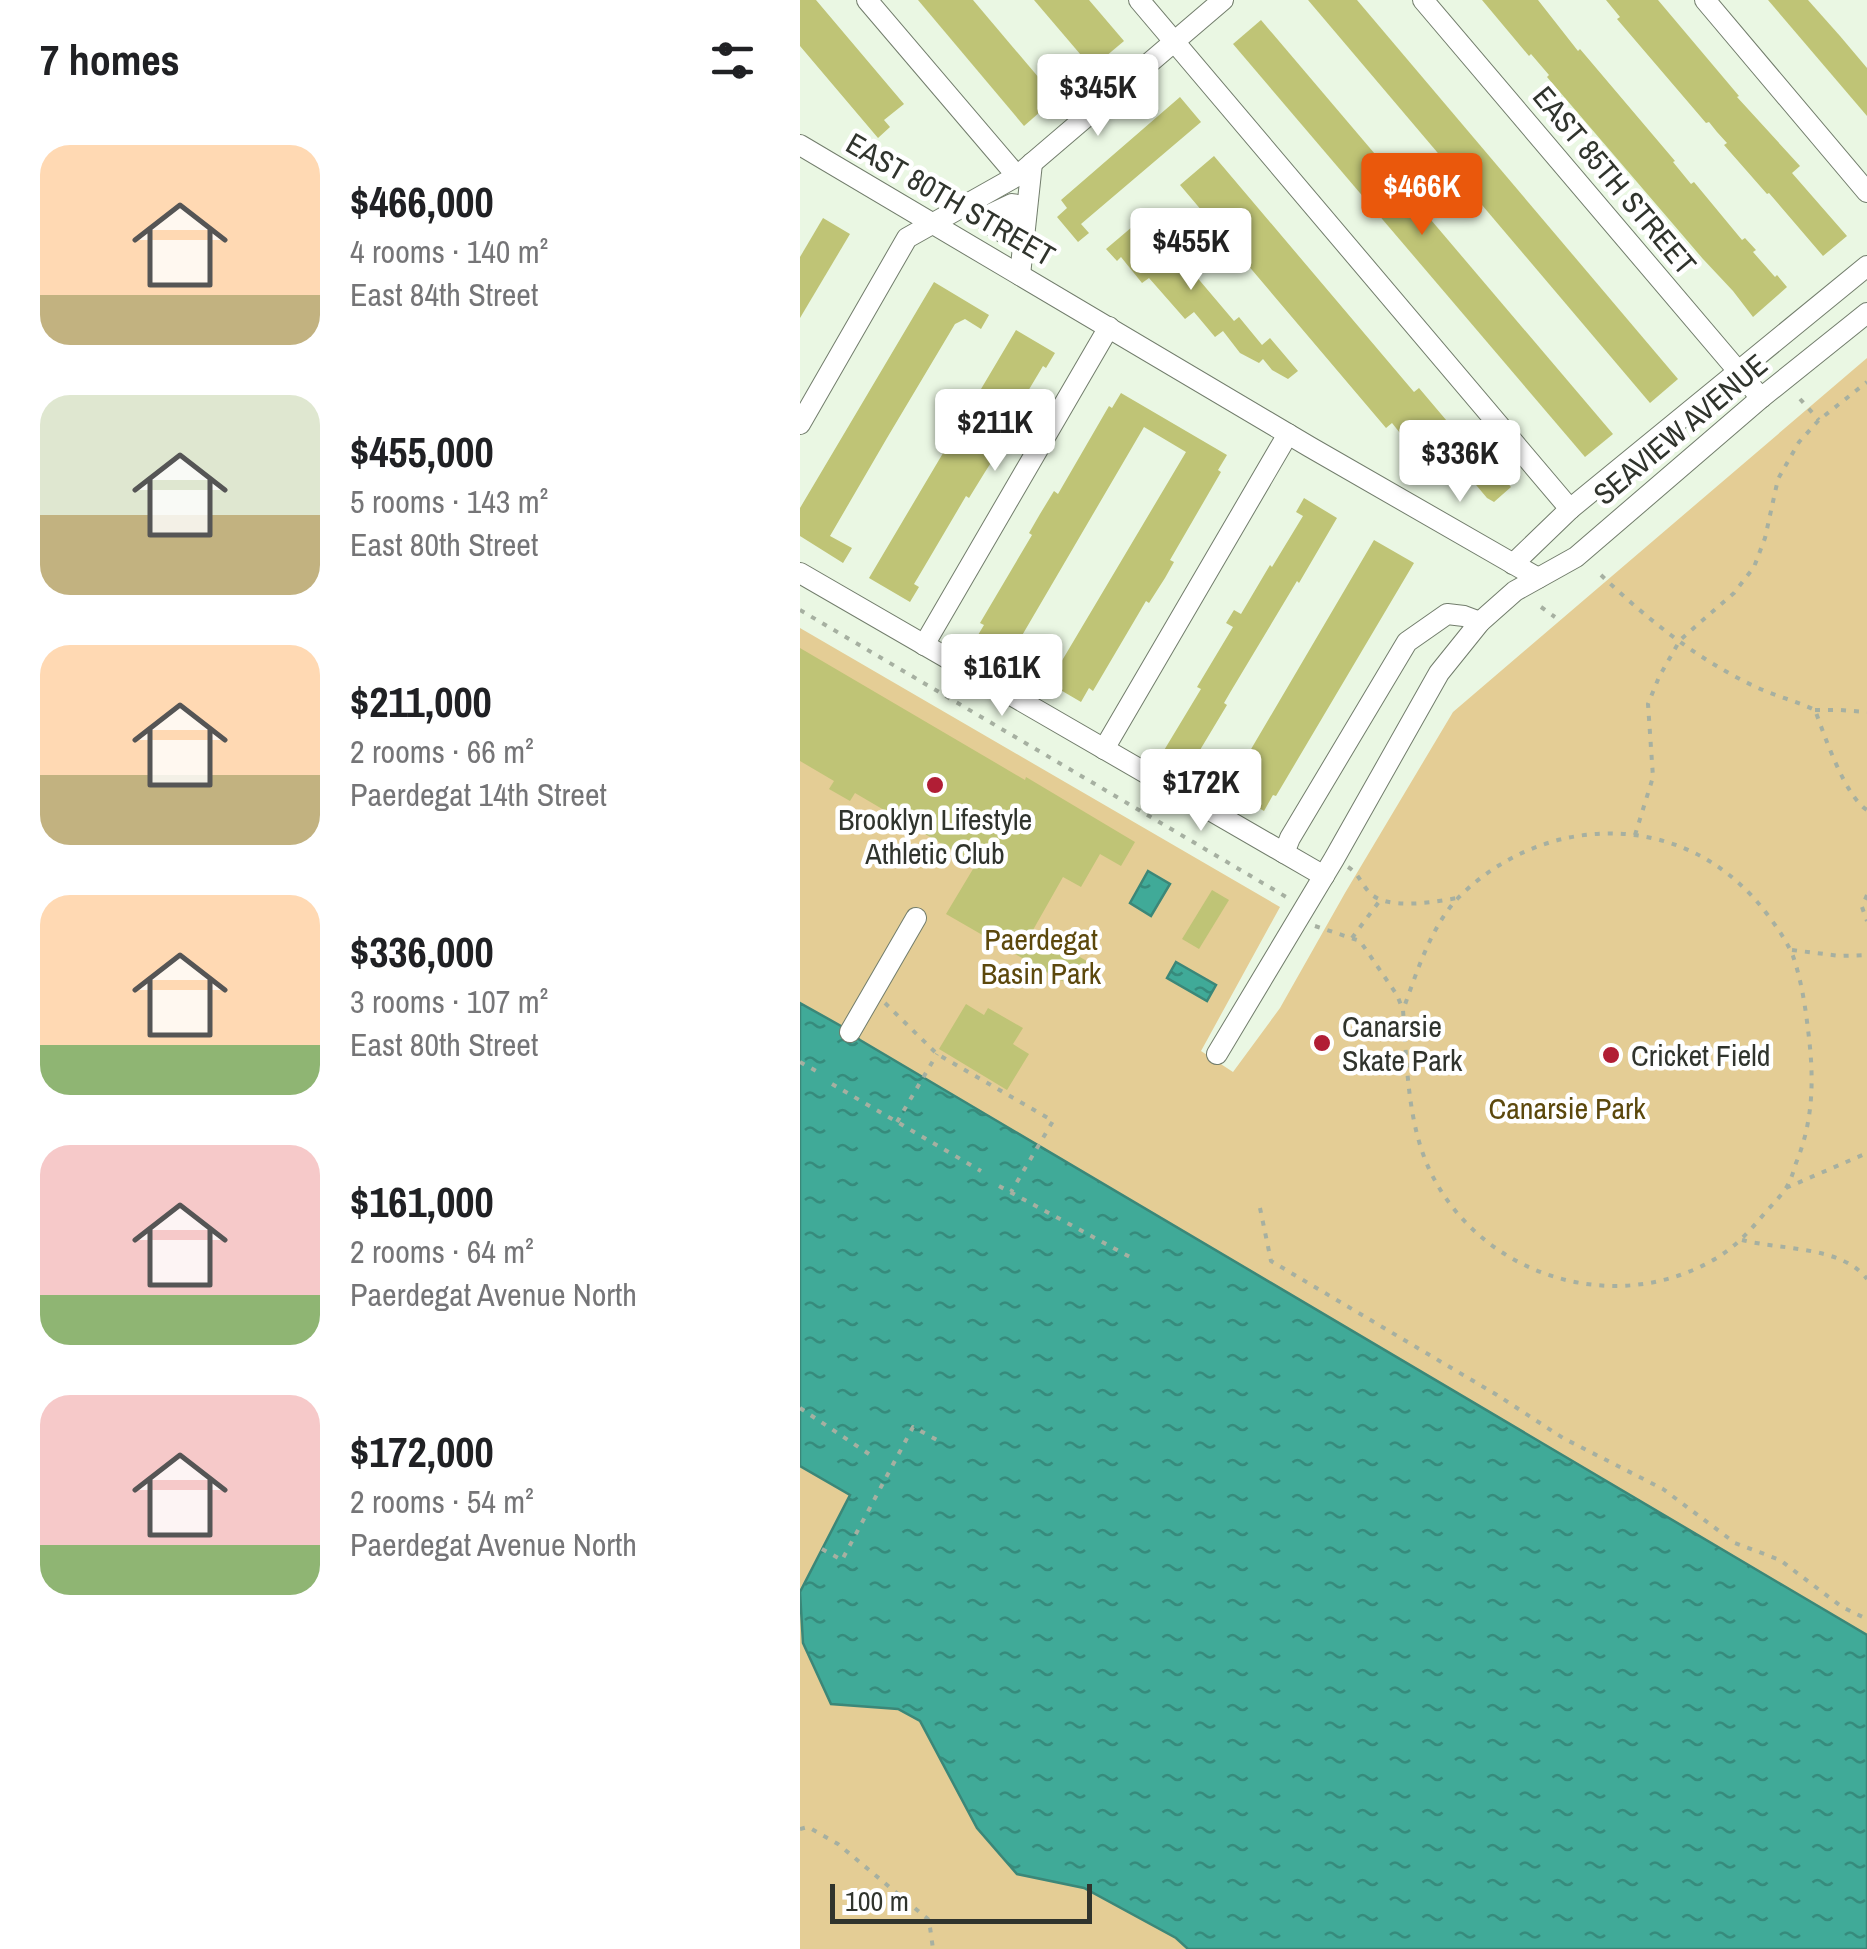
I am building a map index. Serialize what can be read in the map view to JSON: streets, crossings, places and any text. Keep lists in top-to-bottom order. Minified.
{"streets":{"street":["EAST 85TH STREET","EAST 80TH STREET","SEAVIEW AVENUE"]},"crossings":[["EAST 85TH STREET","SEAVIEW AVENUE"],["EAST 80TH STREET","SEAVIEW AVENUE"]],"parks":["Paerdegat Basin Park","Canarsie Park"],"places":["Brooklyn Lifestyle Athletic Club","Canarsie Skate Park","Cricket Field"],"scale_bar":"100 m","page":{"heading":"7 homes","price":["$345K","$466K","$455K","$211K","$336K","$161K","$172K"],"list":[{"name":"$466,000","note":"4 rooms · 140 m² · East 84th Street"},{"name":"$455,000","note":"5 rooms · 143 m² · East 80th Street"},{"name":"$211,000","note":"2 rooms · 66 m² · Paerdegat 14th Street"},{"name":"$336,000","note":"3 rooms · 107 m² · East 80th Street"},{"name":"$161,000","note":"2 rooms · 64 m² · Paerdegat Avenue North"},{"name":"$172,000","note":"2 rooms · 54 m² · Paerdegat Avenue North"}],"scale":"100 m"}}
